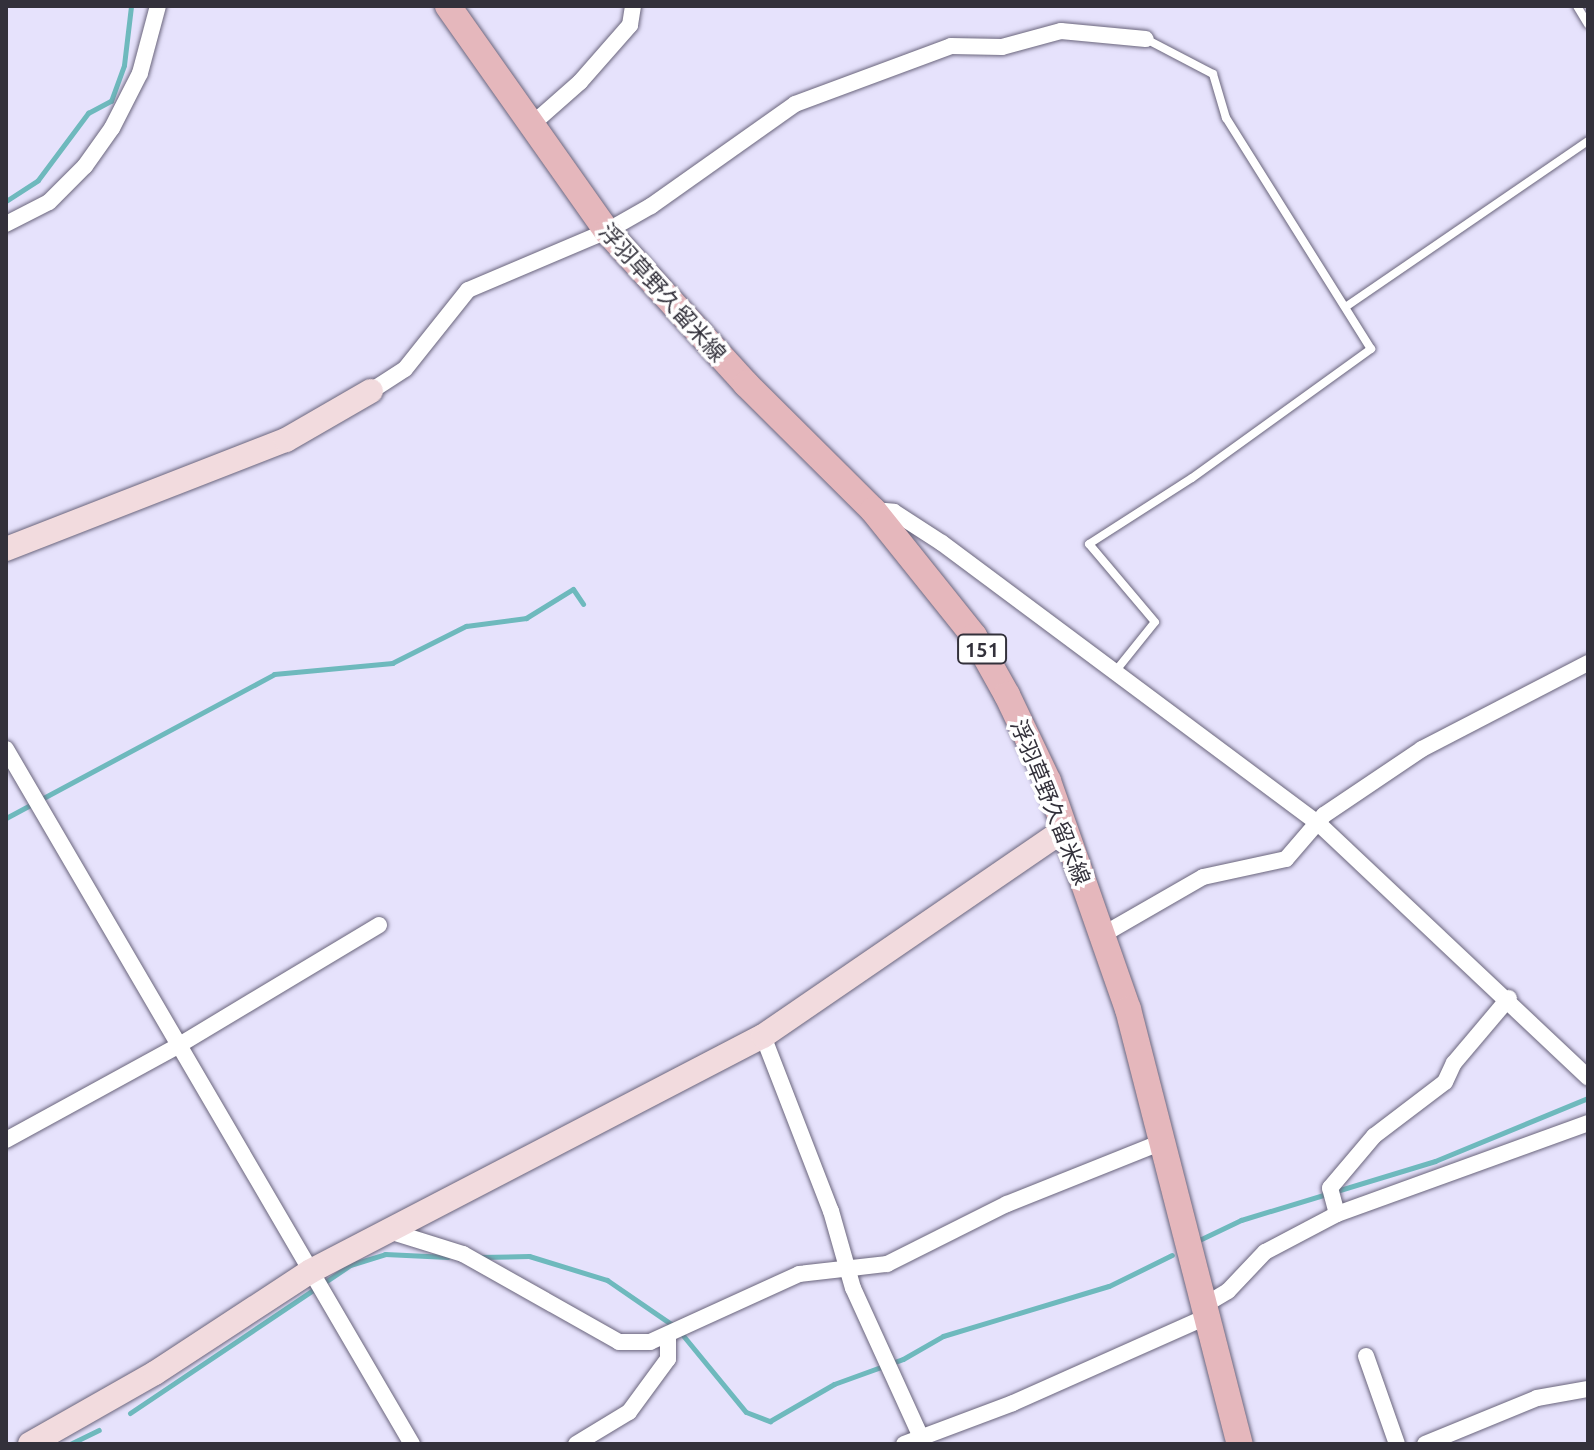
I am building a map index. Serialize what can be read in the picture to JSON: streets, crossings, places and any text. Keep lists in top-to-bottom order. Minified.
{"streets":{"main road":["浮羽草野久留米線","151"]}}
